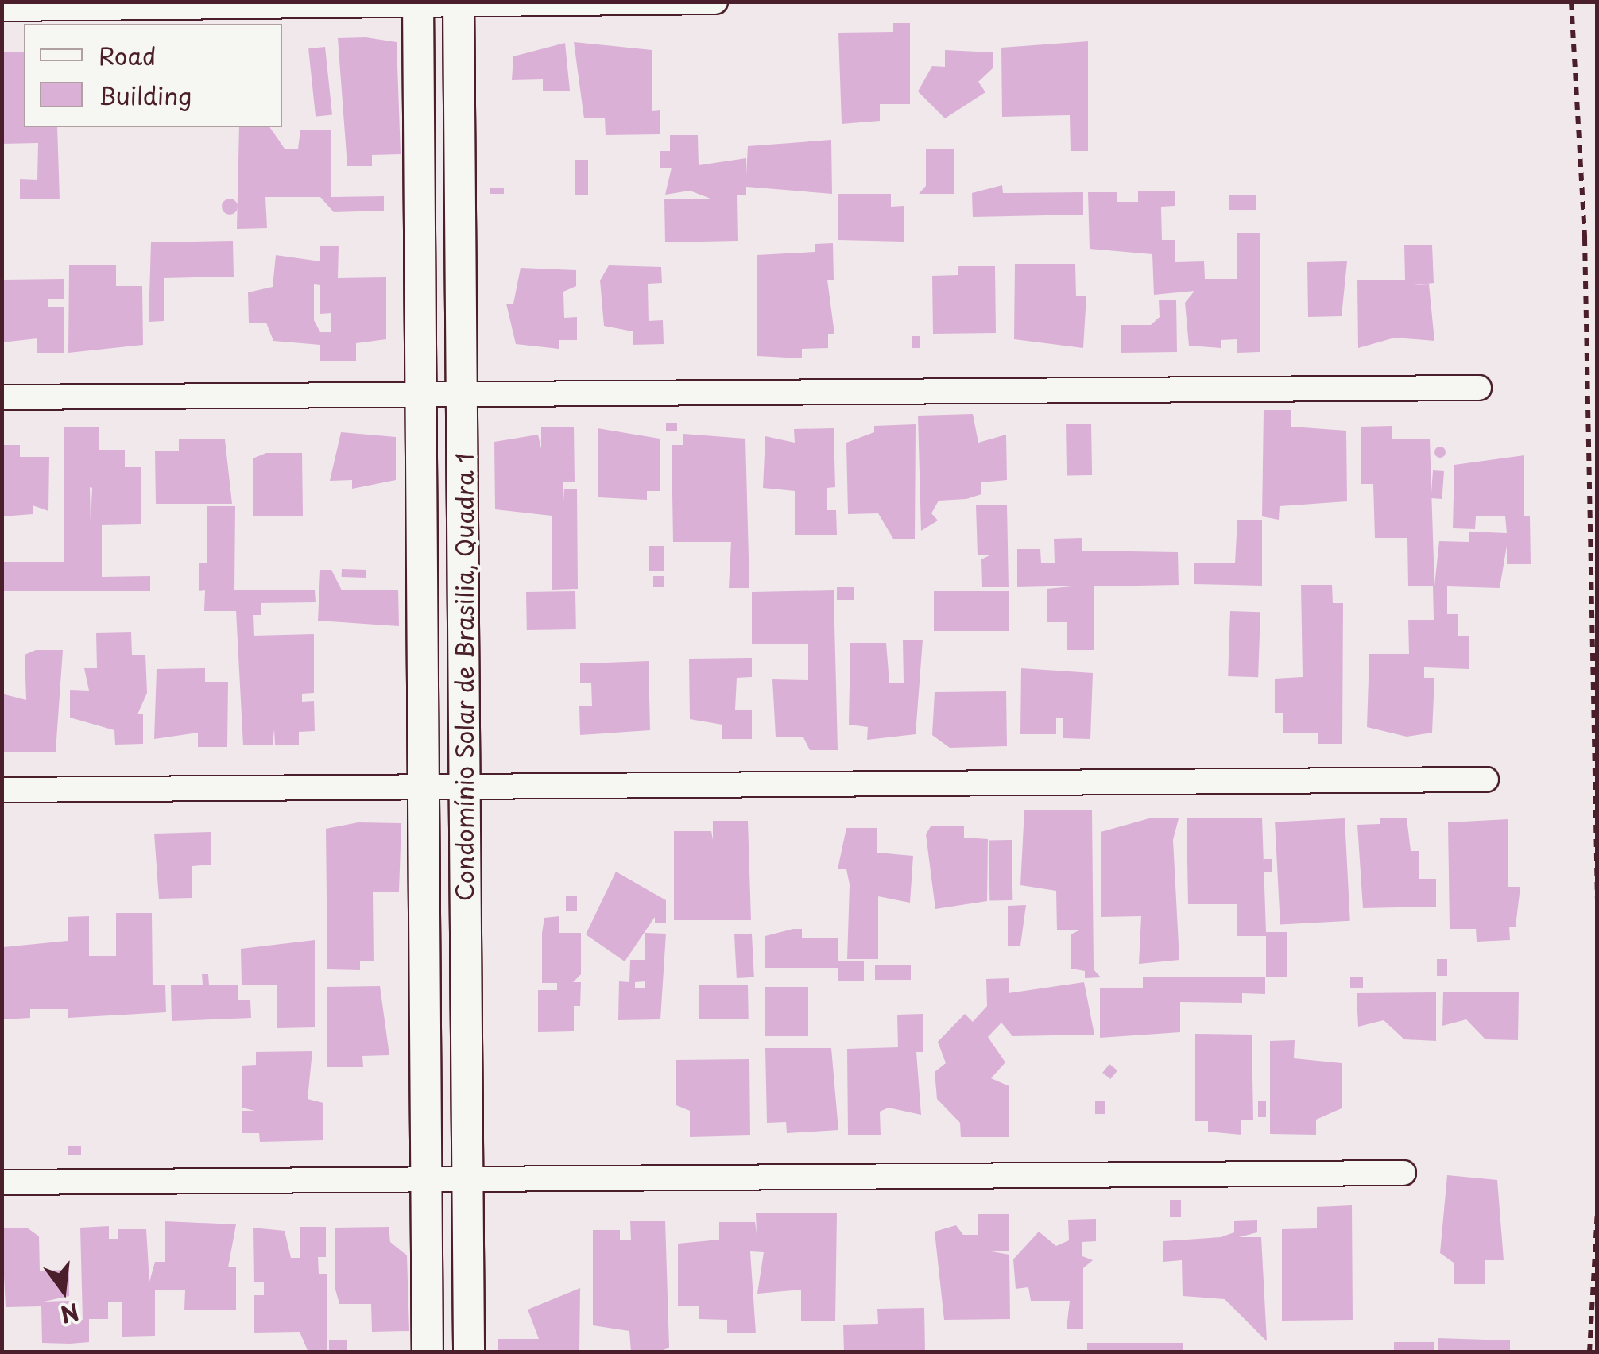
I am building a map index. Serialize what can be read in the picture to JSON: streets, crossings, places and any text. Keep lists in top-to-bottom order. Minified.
{"streets":{"street":["Condomínio Solar de Brasilia, Quadra 1"]},"legend":["Road","Building"],"north":"bottom"}
